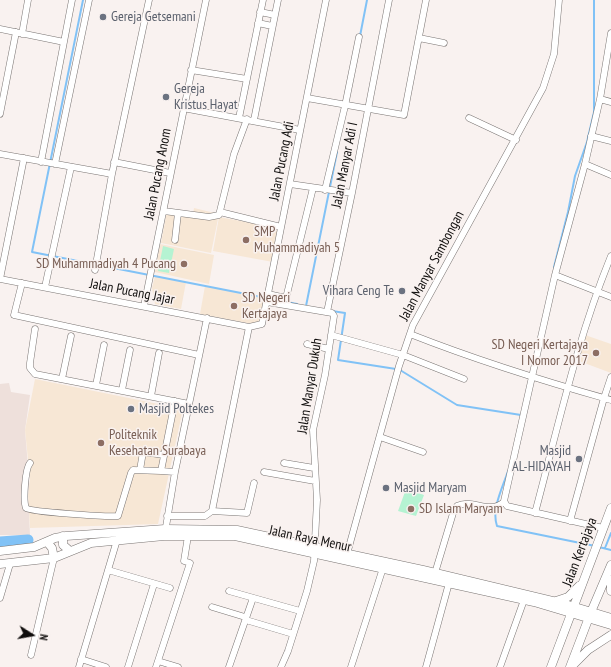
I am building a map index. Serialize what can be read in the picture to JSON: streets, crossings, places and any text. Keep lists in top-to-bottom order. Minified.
{"streets":{"main road":["Jalan Raya Menur","Jalan Kertajaya"],"street":["Jalan Pucang Adi","Jalan Manyar Adi I","Jalan Pucang Anom","Jalan Manyar Sambongan","Jalan Pucang Jajar","Jalan Manyar Dukuh"]},"crossings":[["Jalan Pucang Adi","Jalan Pucang Jajar"],["Jalan Manyar Adi I","Jalan Manyar Dukuh"],["Jalan Pucang Anom","Jalan Pucang Jajar"],["Jalan Manyar Sambongan","Jalan Raya Menur"],["Jalan Manyar Dukuh","Jalan Raya Menur"],["Jalan Raya Menur","Jalan Kertajaya"]],"places":["Gereja Getsemani","Gereja Kristus Hayat","SMP Muhammadiyah 5","SD Muhammadiyah 4 Pucang","Vihara Ceng Te","SD Negeri Kertajaya","SD Negeri Kertajaya I Nomor 2017","Masjid Poltekes","Politeknik Kesehatan Surabaya","Masjid AL-HIDAYAH","Masjid Maryam","SD Islam Maryam"],"north":"right"}
